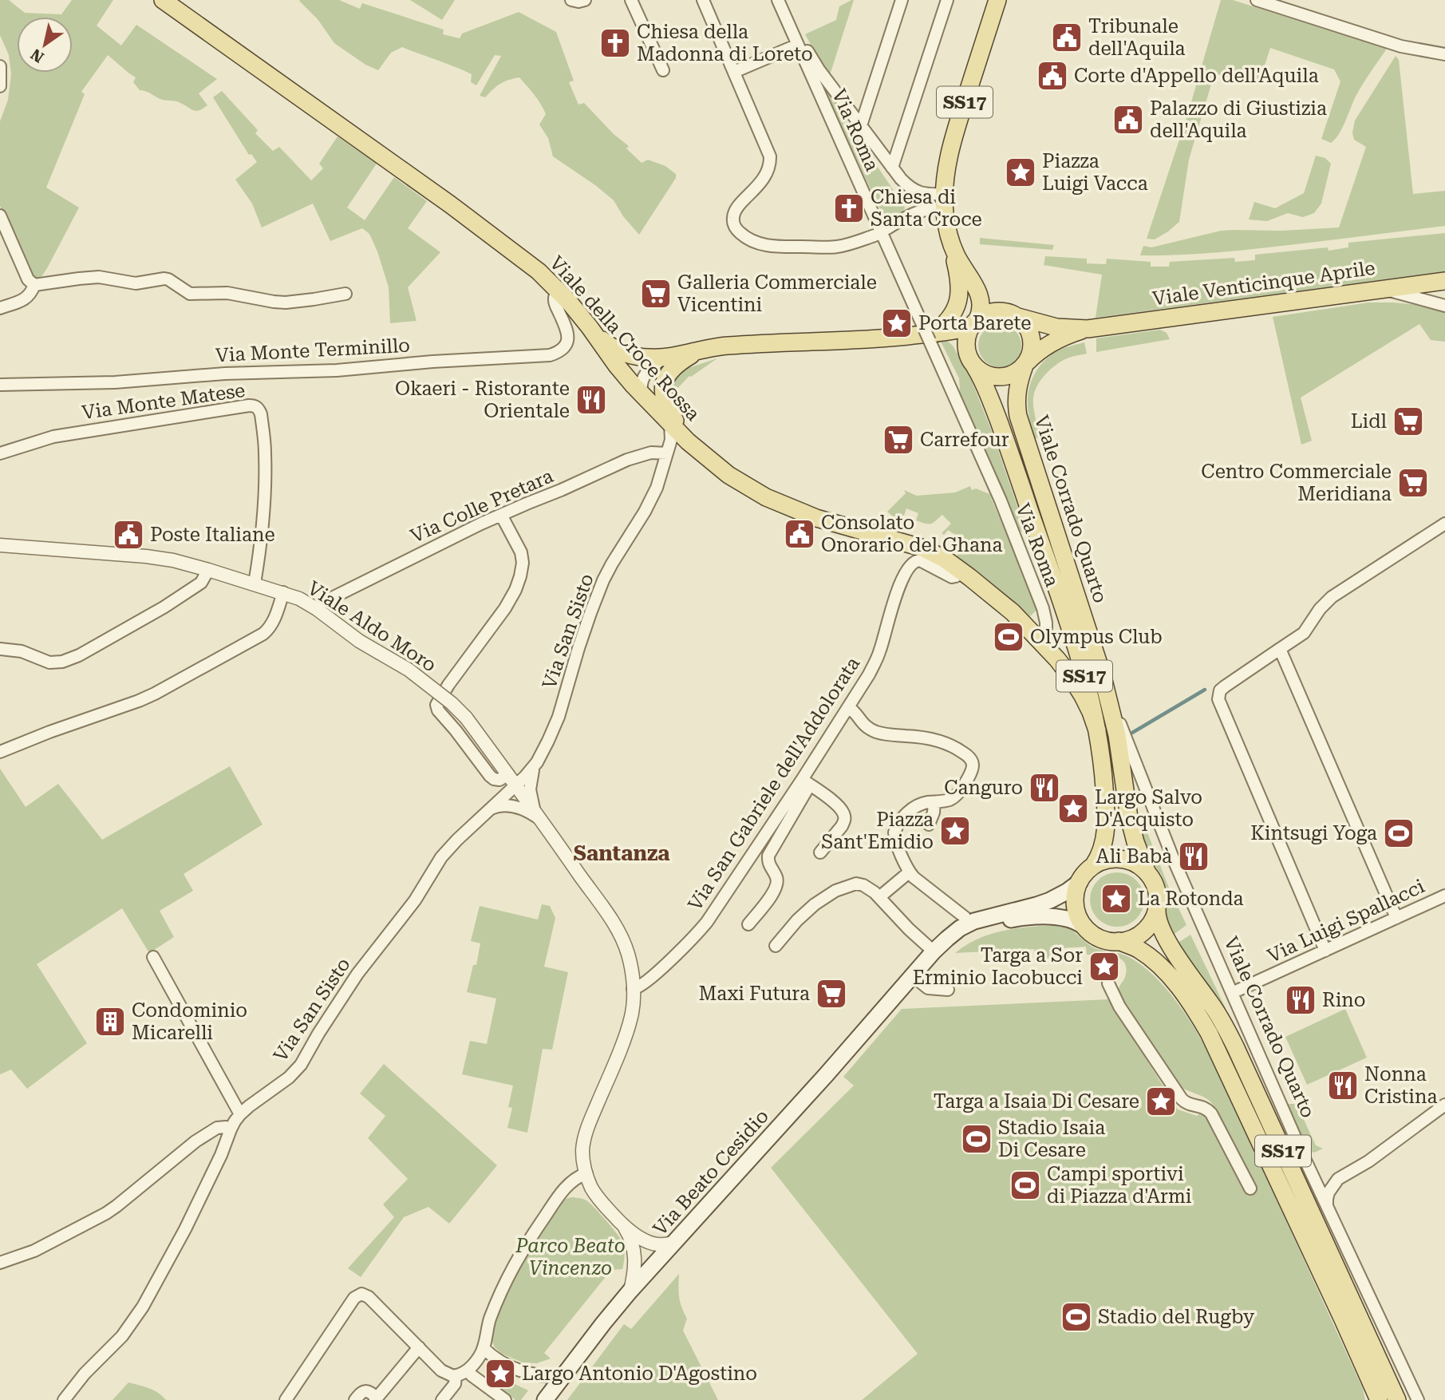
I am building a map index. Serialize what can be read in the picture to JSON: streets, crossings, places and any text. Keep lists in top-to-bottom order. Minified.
{"streets":{"main road":["SS17","Viale Venticinque Aprile","Viale della Croce Rossa","Viale Corrado Quarto","Via Beato Cesidio"],"street":["Via Roma","Via Monte Terminillo","Via Monte Matese","Via Colle Pretara","Viale Aldo Moro","Via San Sisto","Via San Gabriele dell'Addolorata","Via Luigi Spallacci"]},"crossings":[["SS17","Viale Venticinque Aprile"],["SS17","Viale Corrado Quarto"],["SS17","Via Beato Cesidio"],["Via Roma","Viale della Croce Rossa"],["Viale Venticinque Aprile","Viale Corrado Quarto"],["Viale della Croce Rossa","Via Monte Terminillo"],["Viale della Croce Rossa","Viale Corrado Quarto"],["Viale della Croce Rossa","Via San Sisto"],["Viale della Croce Rossa","Via San Gabriele dell'Addolorata"],["Via Monte Matese","Viale Aldo Moro"],["Via Colle Pretara","Viale Aldo Moro"],["Via Colle Pretara","Via San Sisto"],["Viale Corrado Quarto","Via Luigi Spallacci"],["Viale Corrado Quarto","Via Beato Cesidio"],["Viale Aldo Moro","Via San Sisto"],["Viale Aldo Moro","Via San Gabriele dell'Addolorata"]],"districts":["Santanza"],"parks":["Parco Beato Vincenzo"],"places":{"public building":["Tribunale dell'Aquila","Corte d'Appello dell'Aquila","Palazzo di Giustizia dell'Aquila","Consolato Onorario del Ghana","Poste Italiane"],"church":["Chiesa della Madonna di Loreto","Chiesa di Santa Croce"],"place":["Piazza Luigi Vacca","Porta Barete","Largo Salvo D'Acquisto","Piazza Sant'Emidio","La Rotonda","Targa a Sor Erminio Iacobucci","Targa a Isaia Di Cesare","Largo Antonio D'Agostino"],"supermarket":["Galleria Commerciale Vicentini","Lidl","Carrefour","Centro Commerciale Meridiana","Maxi Futura"],"restaurant":["Okaeri - Ristorante Orientale","Canguro","Ali Babà","Rino","Nonna Cristina"],"sports":["Olympus Club","Kintsugi Yoga","Stadio Isaia Di Cesare","Campi sportivi di Piazza d'Armi","Stadio del Rugby"],"building":["Condominio Micarelli"]},"north":"bottom left"}
